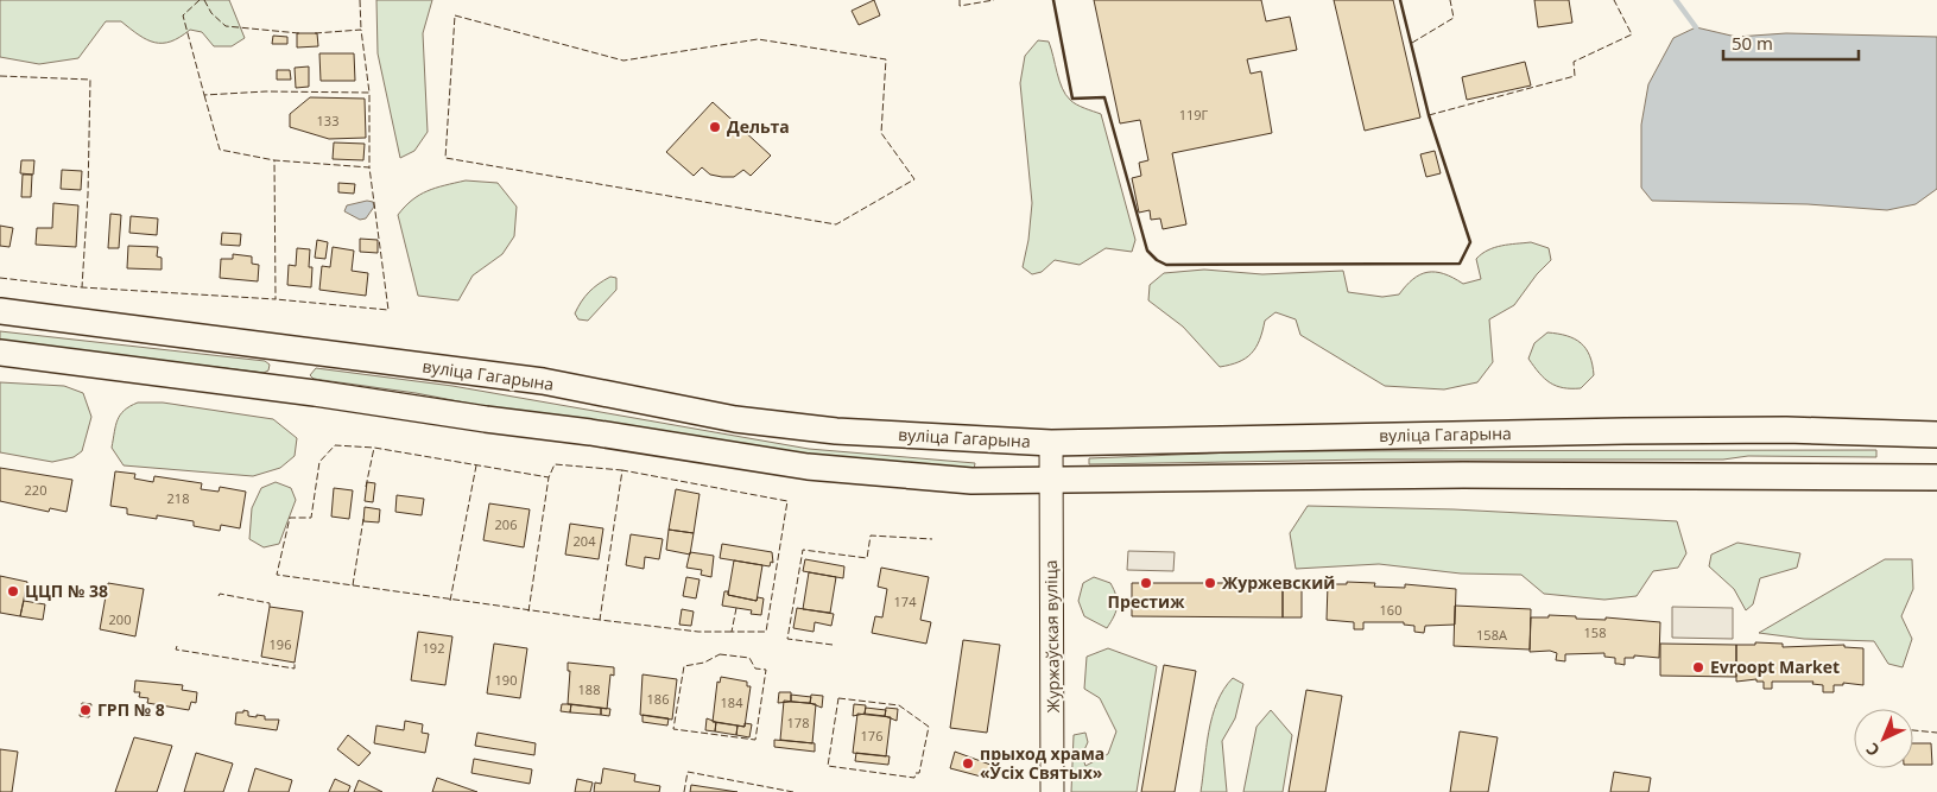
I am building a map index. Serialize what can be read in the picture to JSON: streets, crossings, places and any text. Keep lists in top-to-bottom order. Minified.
{"streets":{"main road":["вуліца Гагарына"],"street":["Журжаўская вуліца"]},"crossings":[["вуліца Гагарына","Журжаўская вуліца"]],"places":["Дельта","Престиж","Журжевский","ЦЦП № 38","Evroopt Market","ГРП № 8","прыход храма «Ўсіх Святых»"],"house_numbers":["119Г","133","220","218","206","204","174","160","200","158","158А","196","192","190","188","186","184","178","176"],"scale_bar":"50 m","north":"bottom left"}
